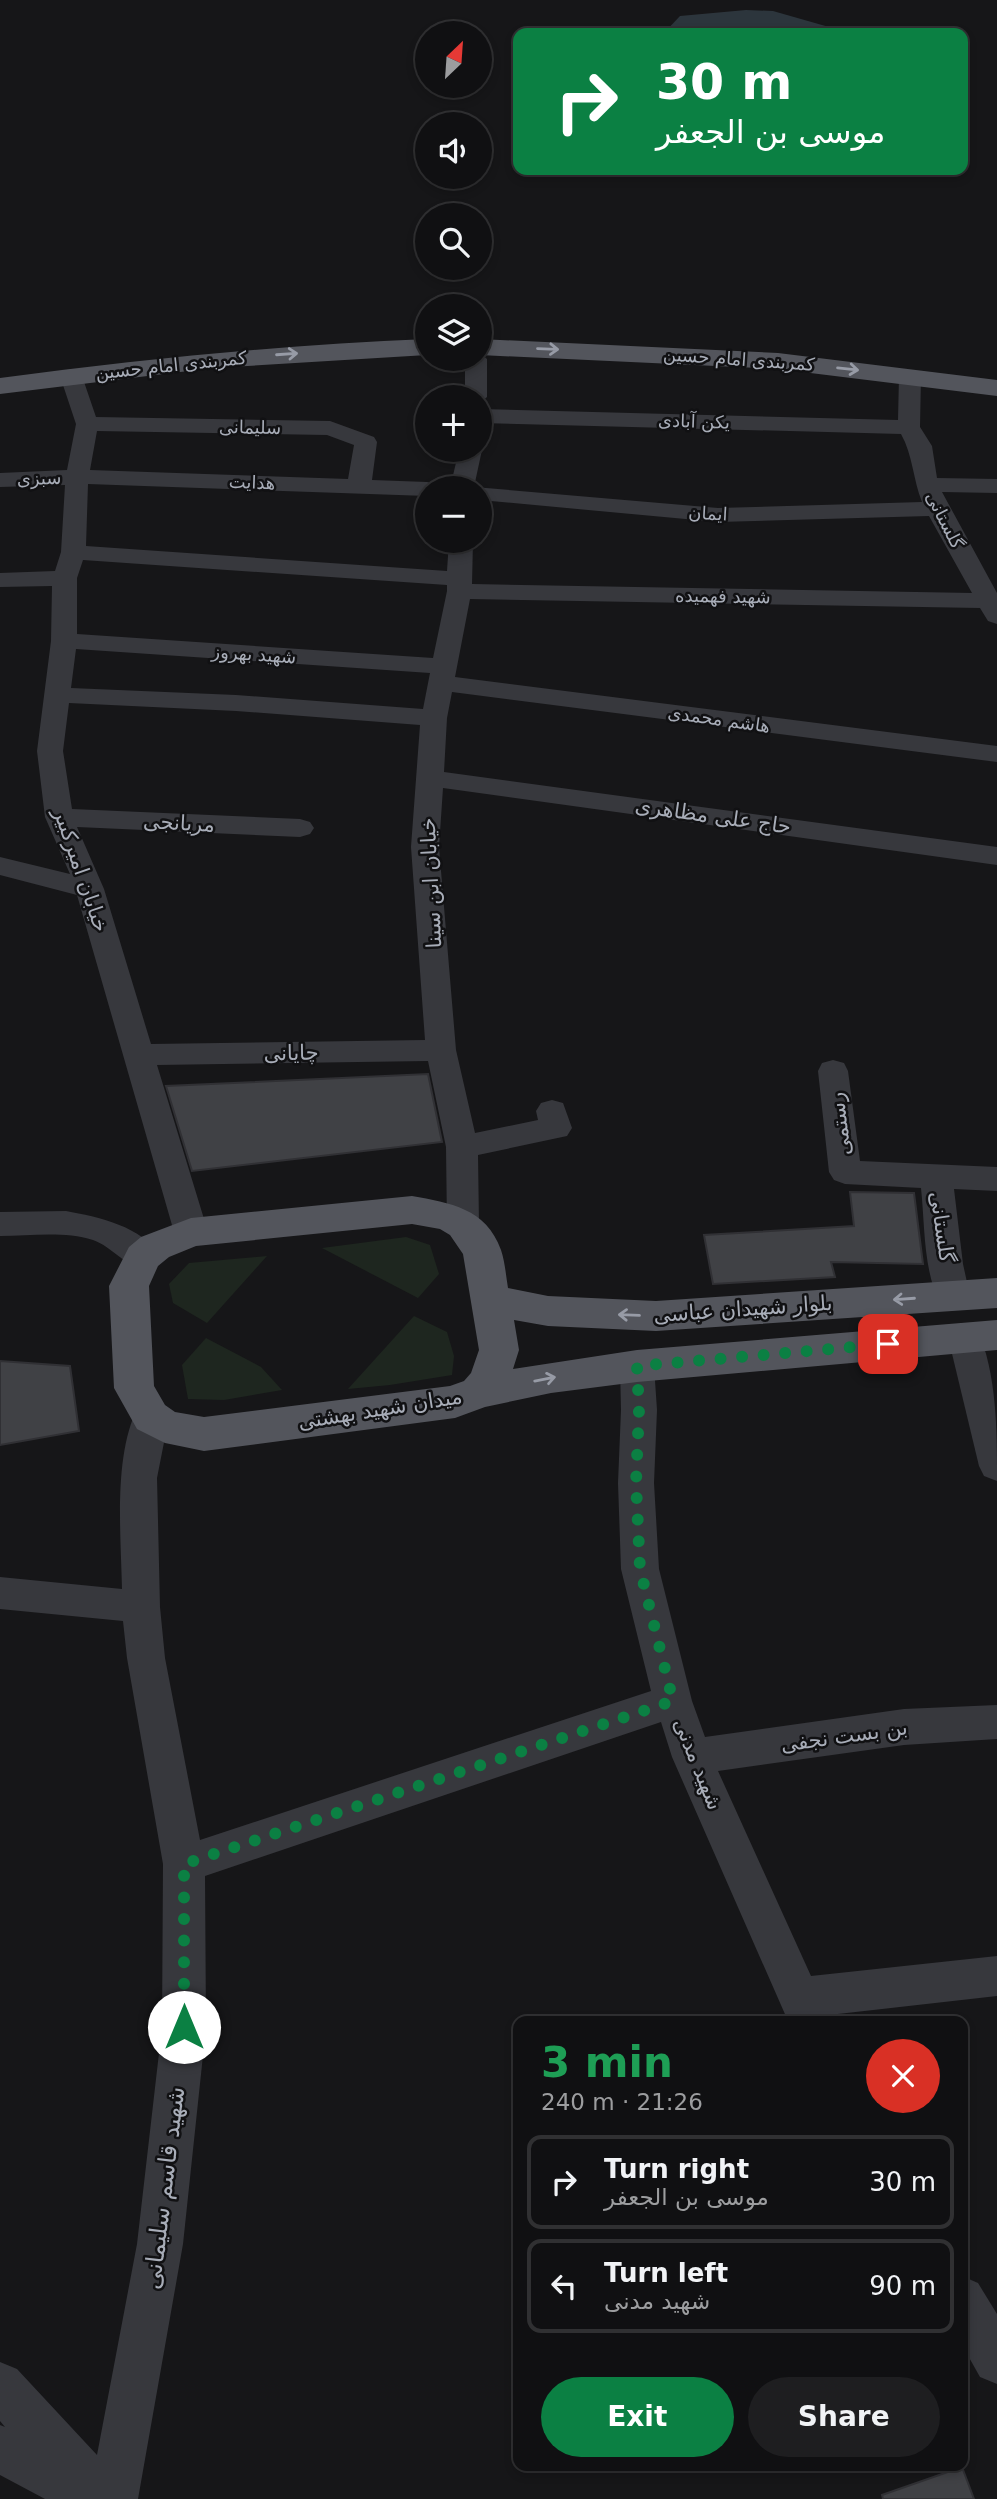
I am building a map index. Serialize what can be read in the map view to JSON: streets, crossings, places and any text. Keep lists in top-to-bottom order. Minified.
{"streets":{"main road":["کمربندی امام حسین","بلوار شهیدان عباسی","میدان شهید بهشتی"],"street":["یکن آبادی","سلیمانی","سبزی","هدایت","ایمان","گلستانی","شهید فهمیده","شهید بهروز","هاشم محمدی","حاج علی مظاهری","مریانجی","خیابان امیرکبیر","خیابان ابن سینا","چایانی","رستمی","بن بست نجفی","شهید مدنی","شهید قاسم سلیمانی"]},"crossings":[["کمربندی امام حسین","گلستانی"],["کمربندی امام حسین","خیابان امیرکبیر"],["یکن آبادی","گلستانی"],["سلیمانی","هدایت"],["سلیمانی","خیابان امیرکبیر"],["سبزی","هدایت"],["سبزی","خیابان امیرکبیر"],["هدایت","خیابان امیرکبیر"],["ایمان","گلستانی"],["گلستانی","شهید فهمیده"],["گلستانی","رستمی"],["گلستانی","بلوار شهیدان عباسی"],["شهید فهمیده","خیابان امیرکبیر"],["شهید فهمیده","خیابان ابن سینا"],["شهید بهروز","هاشم محمدی"],["شهید بهروز","خیابان امیرکبیر"],["شهید بهروز","خیابان ابن سینا"],["هاشم محمدی","خیابان ابن سینا"],["حاج علی مظاهری","خیابان ابن سینا"],["مریانجی","خیابان امیرکبیر"],["خیابان امیرکبیر","چایانی"],["خیابان ابن سینا","چایانی"],["خیابان ابن سینا","میدان شهید بهشتی"],["بلوار شهیدان عباسی","میدان شهید بهشتی"],["میدان شهید بهشتی","شهید قاسم سلیمانی"],["بن بست نجفی","شهید مدنی"]],"north":"top right","page":{"map_buttons":["+","−"],"turn":["30 m","موسی بن الجعفر"],"heading":["3 min","240 m · 21:26"],"list":[{"name":"Turn right","note":"موسی بن الجعفر","value":"30 m"},{"name":"Turn left","note":"شهید مدنی","value":"90 m"}],"buttons":["Exit","Share"]}}
